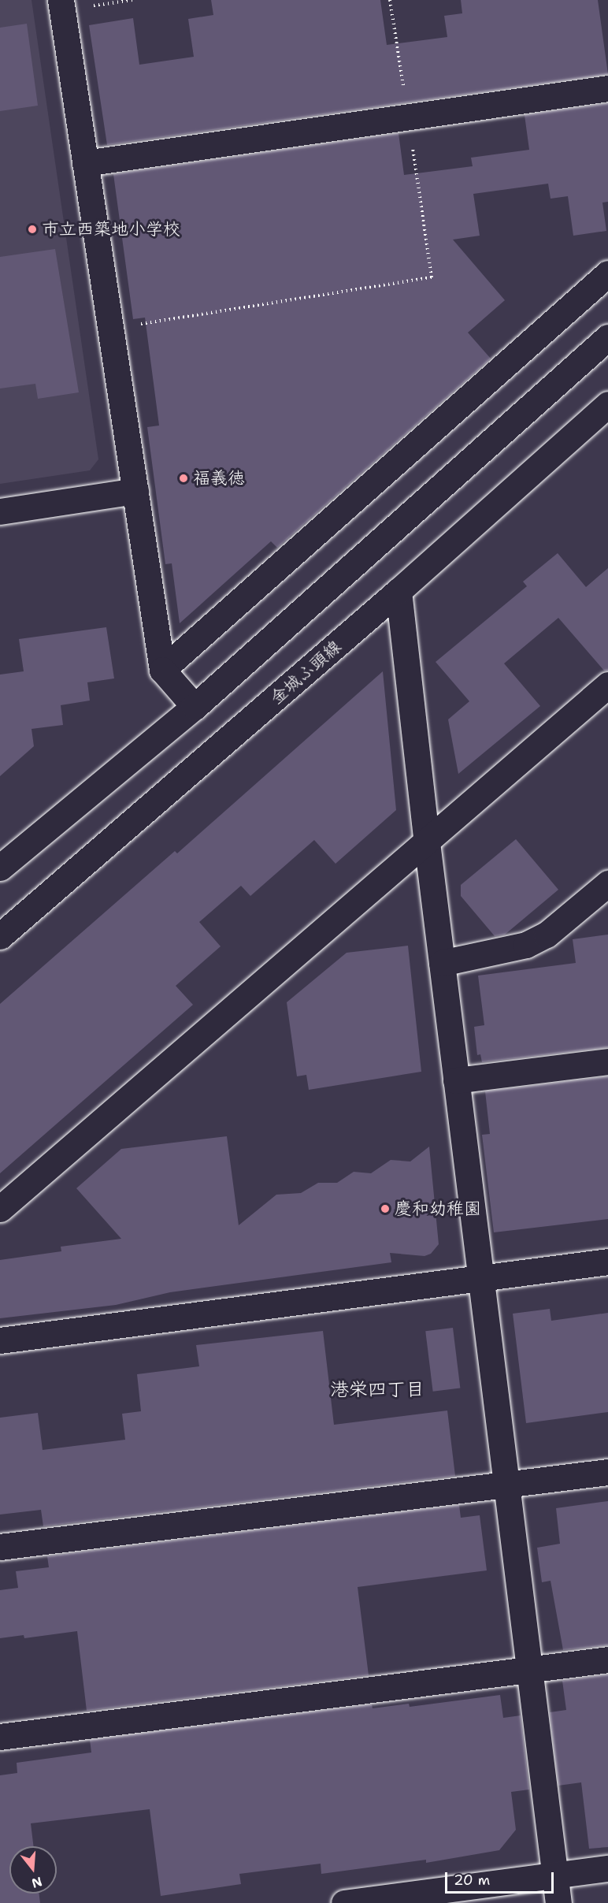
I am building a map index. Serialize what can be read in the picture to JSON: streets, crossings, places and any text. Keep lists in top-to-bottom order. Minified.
{"streets":{"street":["金城ふ頭線"]},"districts":["港栄四丁目"],"places":["市立西築地小学校","福義徳","慶和幼稚園"],"scale_bar":"20 m","north":"bottom"}
